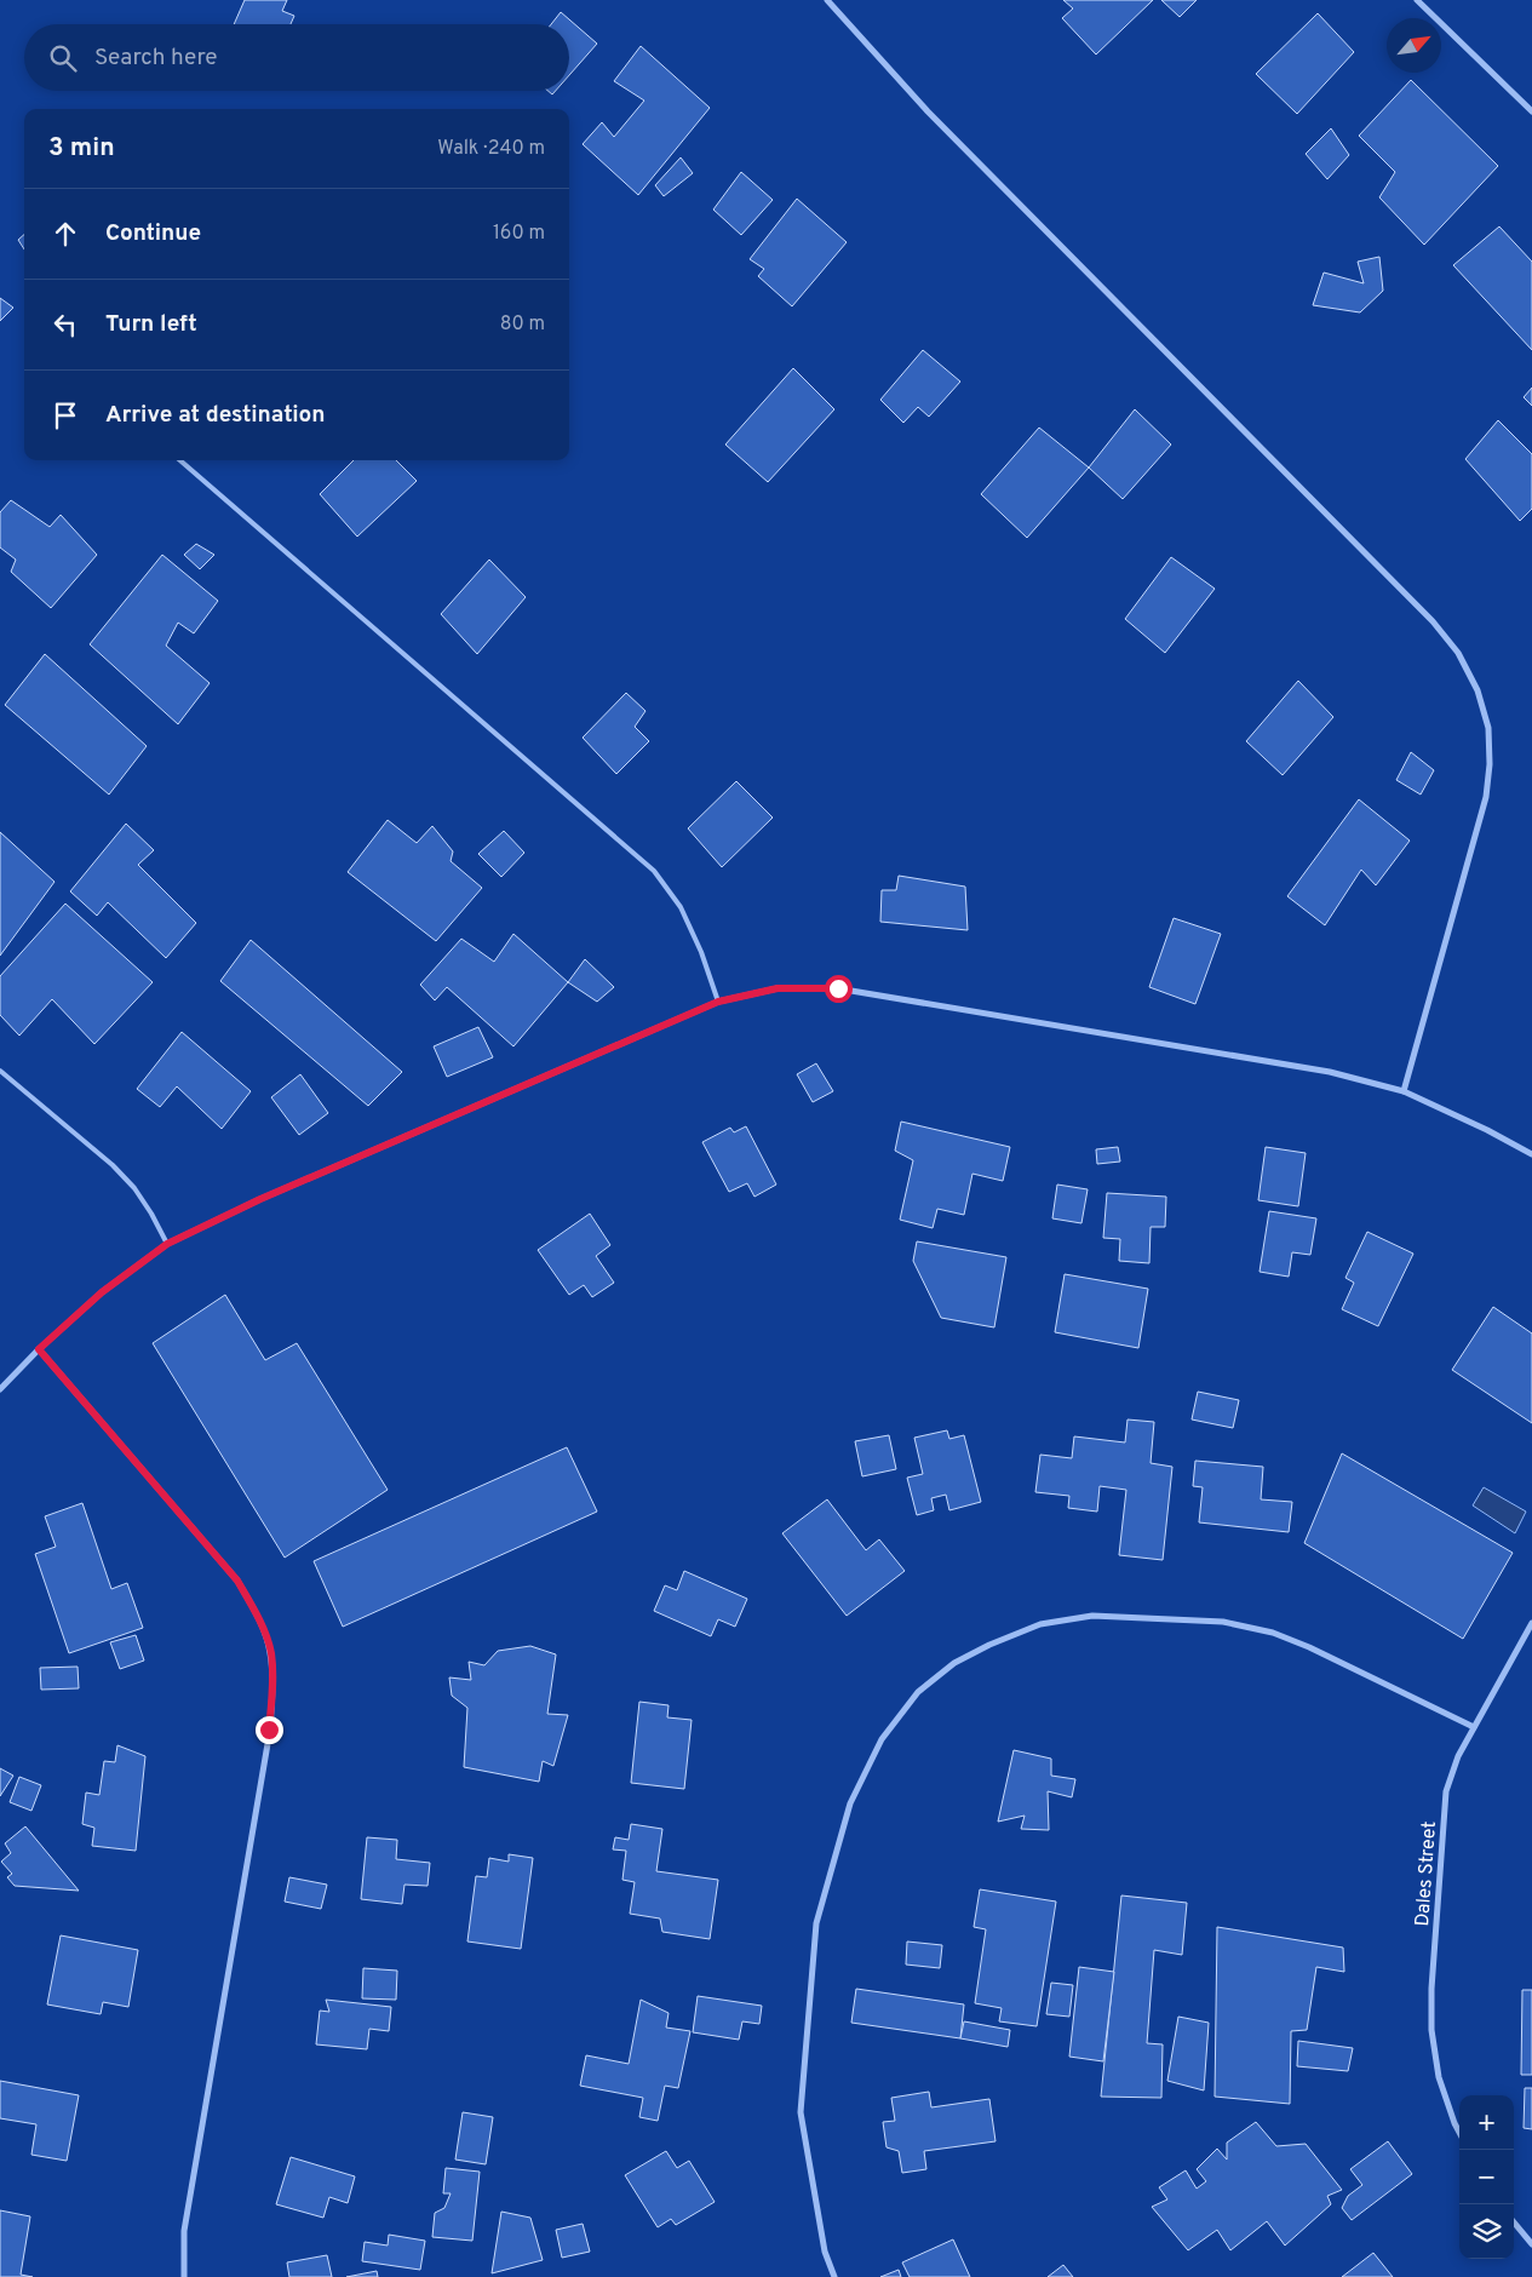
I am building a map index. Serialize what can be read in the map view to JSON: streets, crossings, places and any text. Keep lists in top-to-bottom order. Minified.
{"streets":{"street":["Dales Street"]},"north":"top right","page":{"search":"Search here","heading":["3 min","Walk · 240 m"],"list":[["Continue","160 m"],["Turn left","80 m"],"Arrive at destination"],"map_buttons":["+","−"]}}
